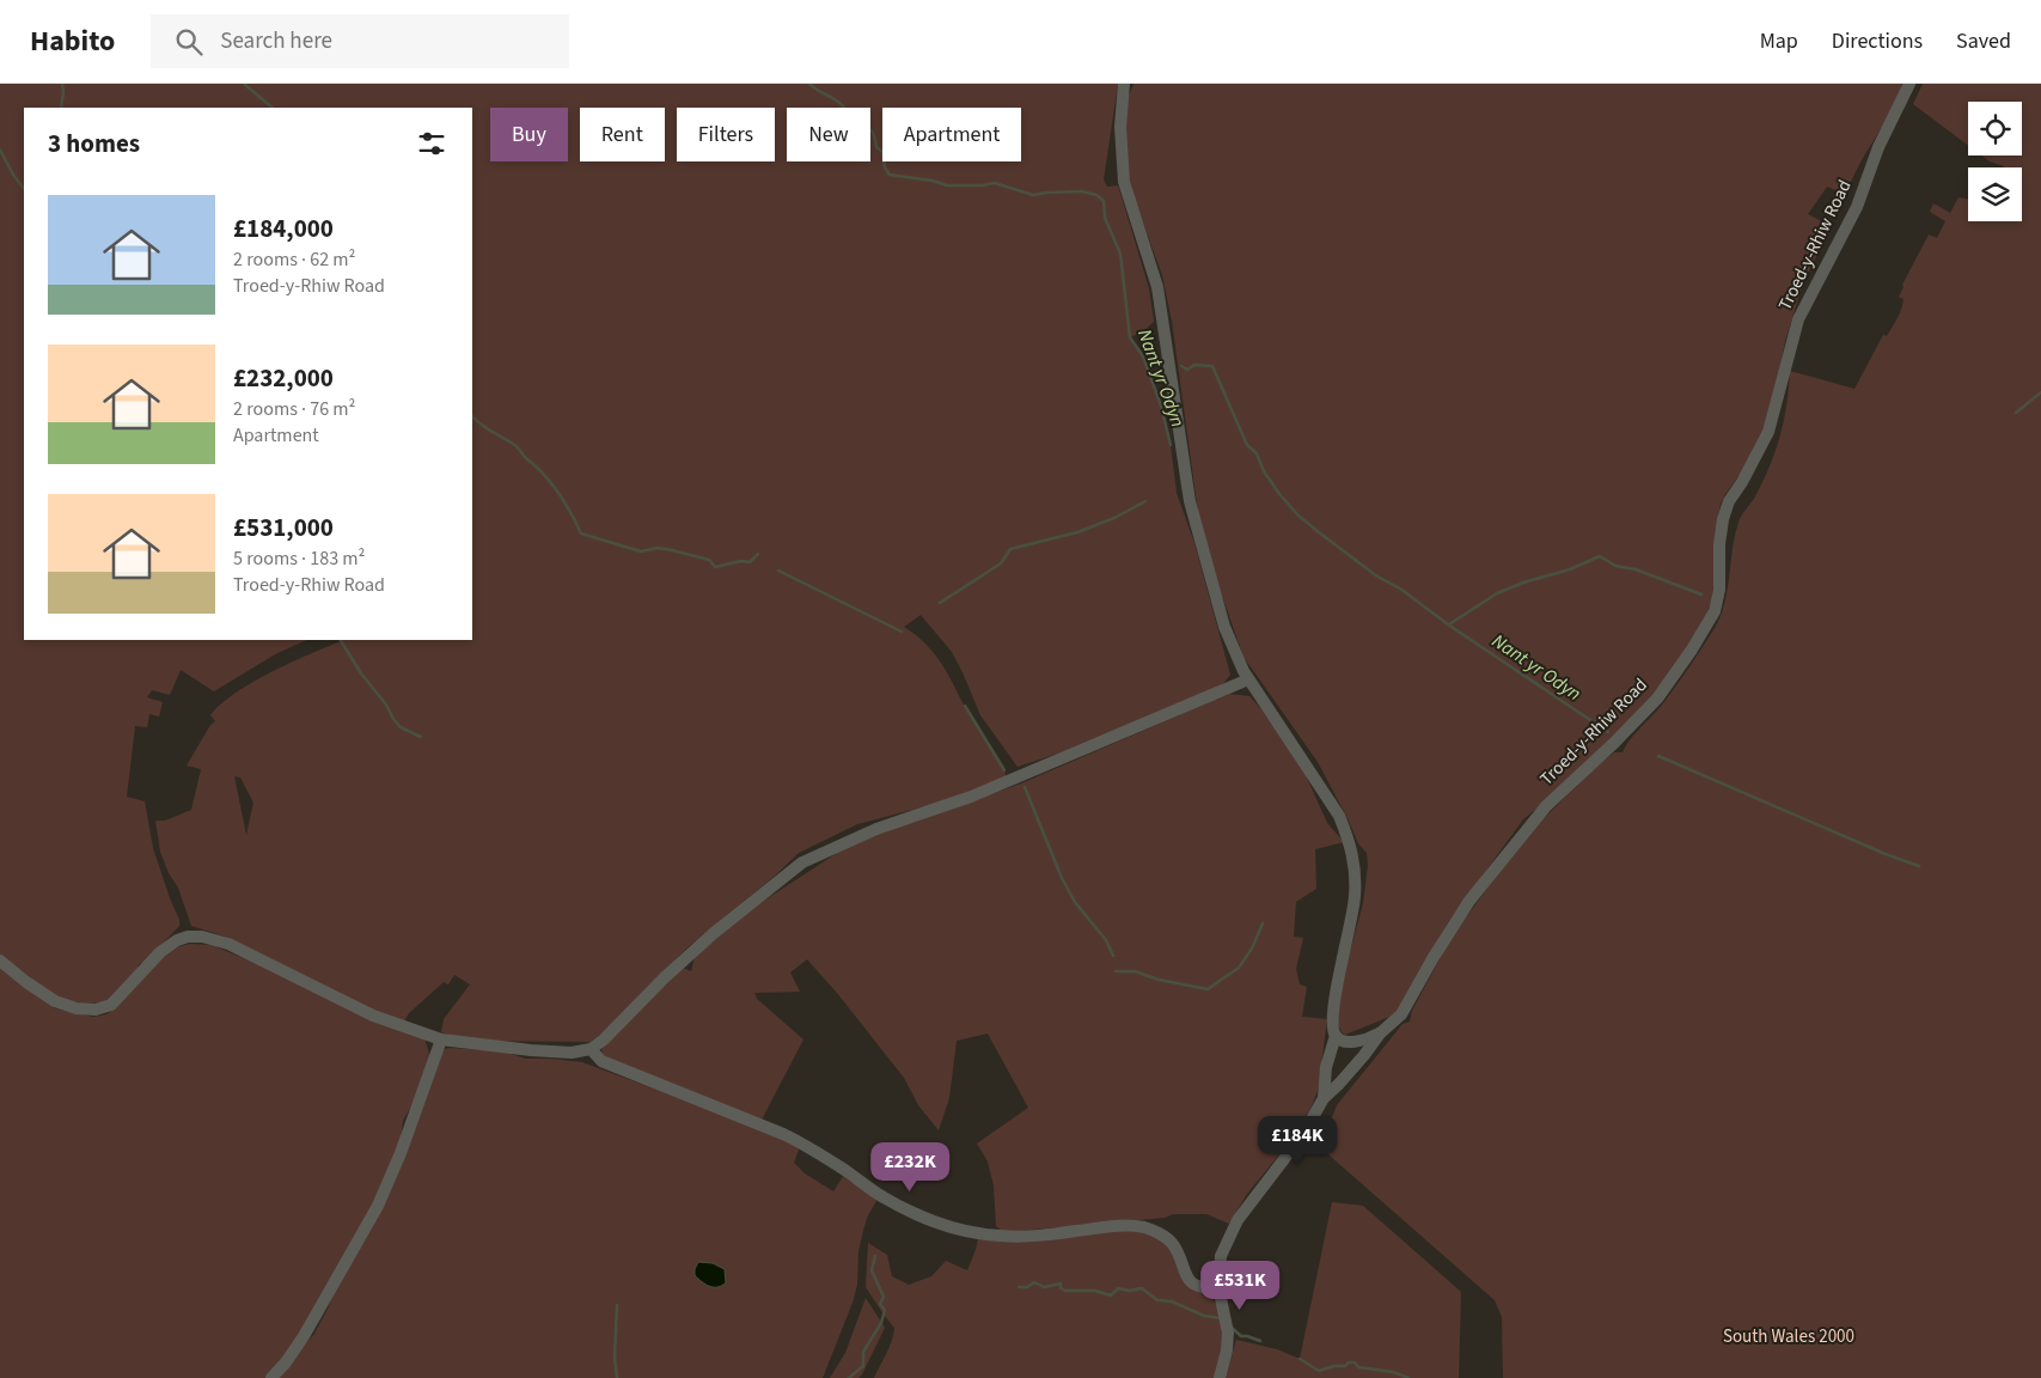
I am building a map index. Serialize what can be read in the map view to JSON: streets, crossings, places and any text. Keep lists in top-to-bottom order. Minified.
{"streets":{"street":["Troed-y-Rhiw Road"]},"water":["Nant yr Odyn"],"parks":["South Wales 2000"],"page":{"header":"Habito","search":"Search here","nav":["Map","Directions","Saved"],"chip":["Buy","Rent","Filters","New","Apartment"],"heading":"3 homes","list":[{"name":"£184,000","note":"2 rooms · 62 m² · Troed-y-Rhiw Road"},{"name":"£232,000","note":"2 rooms · 76 m² · Apartment"},{"name":"£531,000","note":"5 rooms · 183 m² · Troed-y-Rhiw Road"}],"price":["£184K","£232K","£531K"]}}
